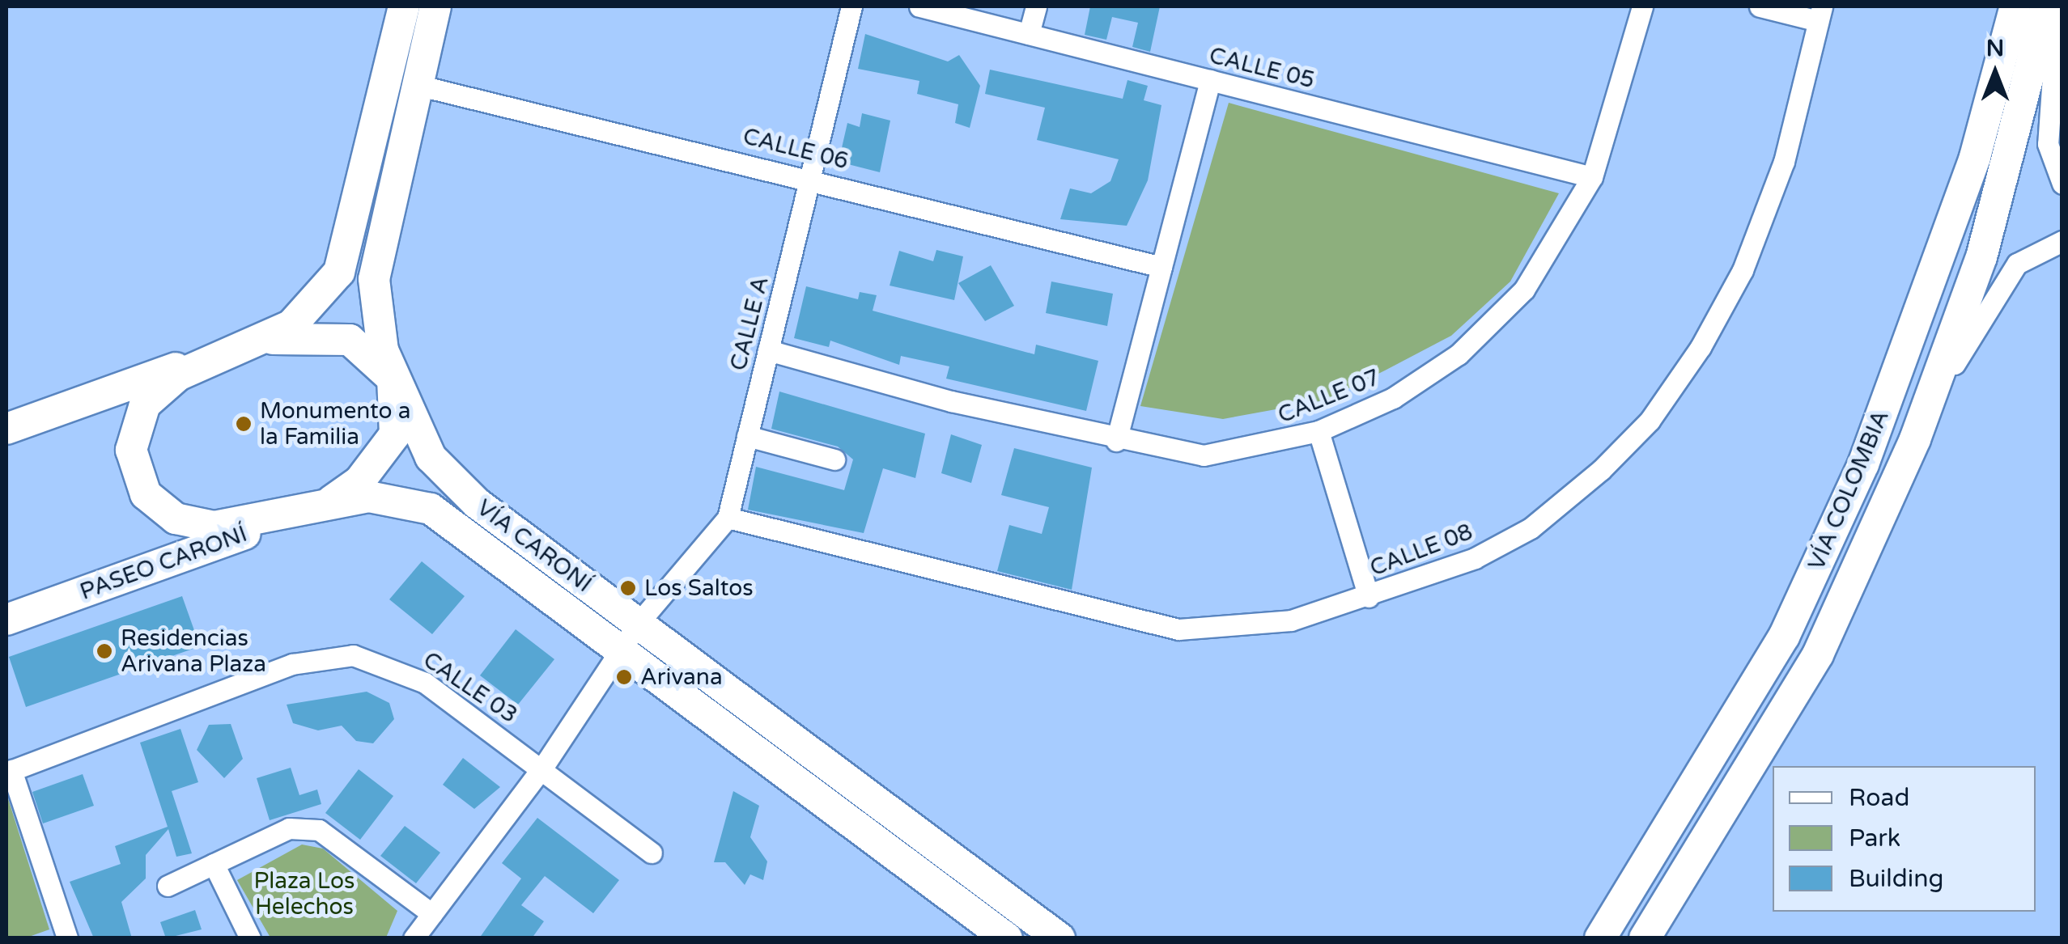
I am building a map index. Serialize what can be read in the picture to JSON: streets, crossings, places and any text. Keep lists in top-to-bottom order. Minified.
{"streets":{"main road":["VÍA COLOMBIA","VÍA CARONÍ","PASEO CARONÍ"],"street":["CALLE 05","CALLE 06","CALLE A","CALLE 07","CALLE 08","CALLE 03"]},"crossings":[["CALLE 05","CALLE 07"],["CALLE 06","CALLE A"],["CALLE 06","VÍA CARONÍ"],["CALLE A","CALLE 07"],["CALLE A","VÍA CARONÍ"],["CALLE A","CALLE 08"],["VÍA CARONÍ","PASEO CARONÍ"]],"parks":["Plaza Los Helechos"],"places":["Monumento a la Familia","Los Saltos","Residencias Arivana Plaza","Arivana"],"legend":["Road","Park","Building"],"north":"top"}
